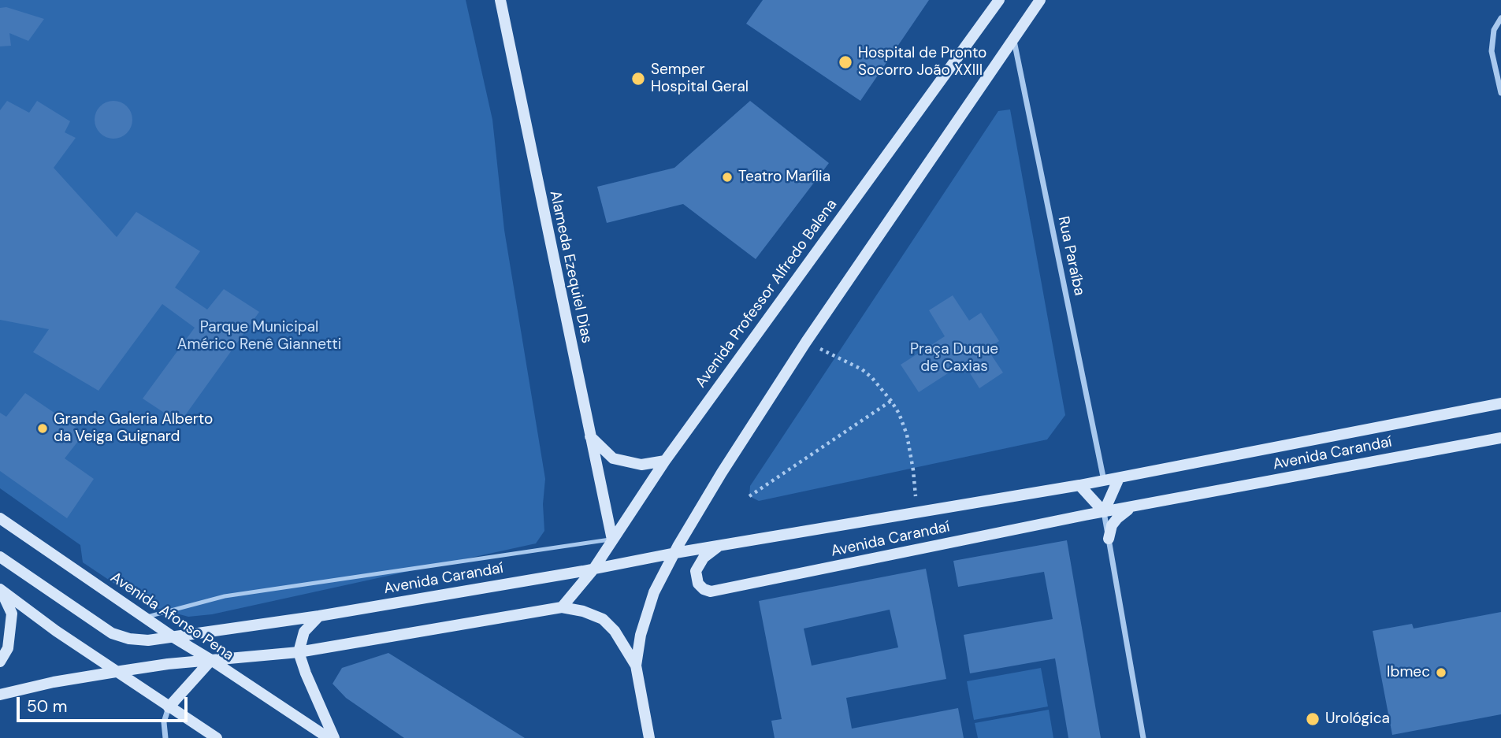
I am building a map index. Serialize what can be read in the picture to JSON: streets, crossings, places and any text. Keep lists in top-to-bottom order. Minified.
{"streets":{"street":["Rua Paraíba","Alameda Ezequiel Dias","Avenida Professor Alfredo Balena","Avenida Carandaí","Avenida Afonso Pena"]},"crossings":[["Rua Paraíba","Avenida Carandaí"],["Alameda Ezequiel Dias","Avenida Professor Alfredo Balena"],["Avenida Professor Alfredo Balena","Avenida Carandaí"],["Avenida Carandaí","Avenida Afonso Pena"]],"parks":["Parque Municipal Américo Renê Giannetti","Praça Duque de Caxias"],"places":["Hospital de Pronto Socorro João XXIII","Semper Hospital Geral","Teatro Marília","Grande Galeria Alberto da Veiga Guignard","Ibmec","Urológica"],"scale_bar":"50 m"}
